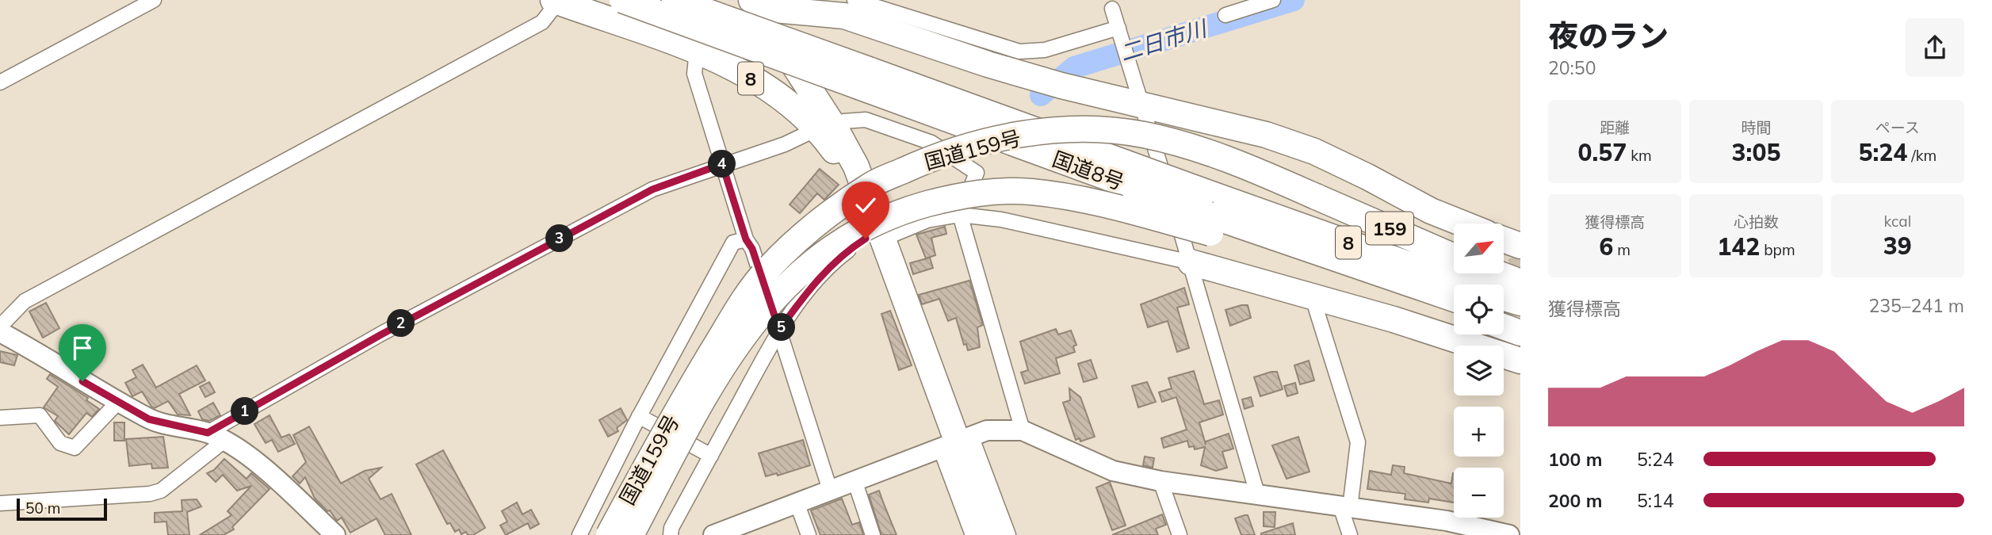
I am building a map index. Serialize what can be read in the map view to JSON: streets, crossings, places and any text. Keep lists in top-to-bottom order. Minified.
{"streets":{"highway":["8","国道159号","国道8号","159"]},"crossings":[["国道159号","国道8号"]],"water":["二日市川"],"scale_bar":"50 m","north":"top right","page":{"heading":["夜のラン","20:50"],"stats":[["距離","0.57 km"],["時間","3:05"],["ペース","5:24 /km"],["獲得標高","6 m"],["心拍数","142 bpm"],["kcal","39"]],"pins":["4","3","2","5","1"],"map_buttons":["+","−"],"chart":["獲得標高","235–241 m"],"list":[{"name":"100 m","note":"5:24"},{"name":"200 m","note":"5:14"}],"scale":"50 m"}}
